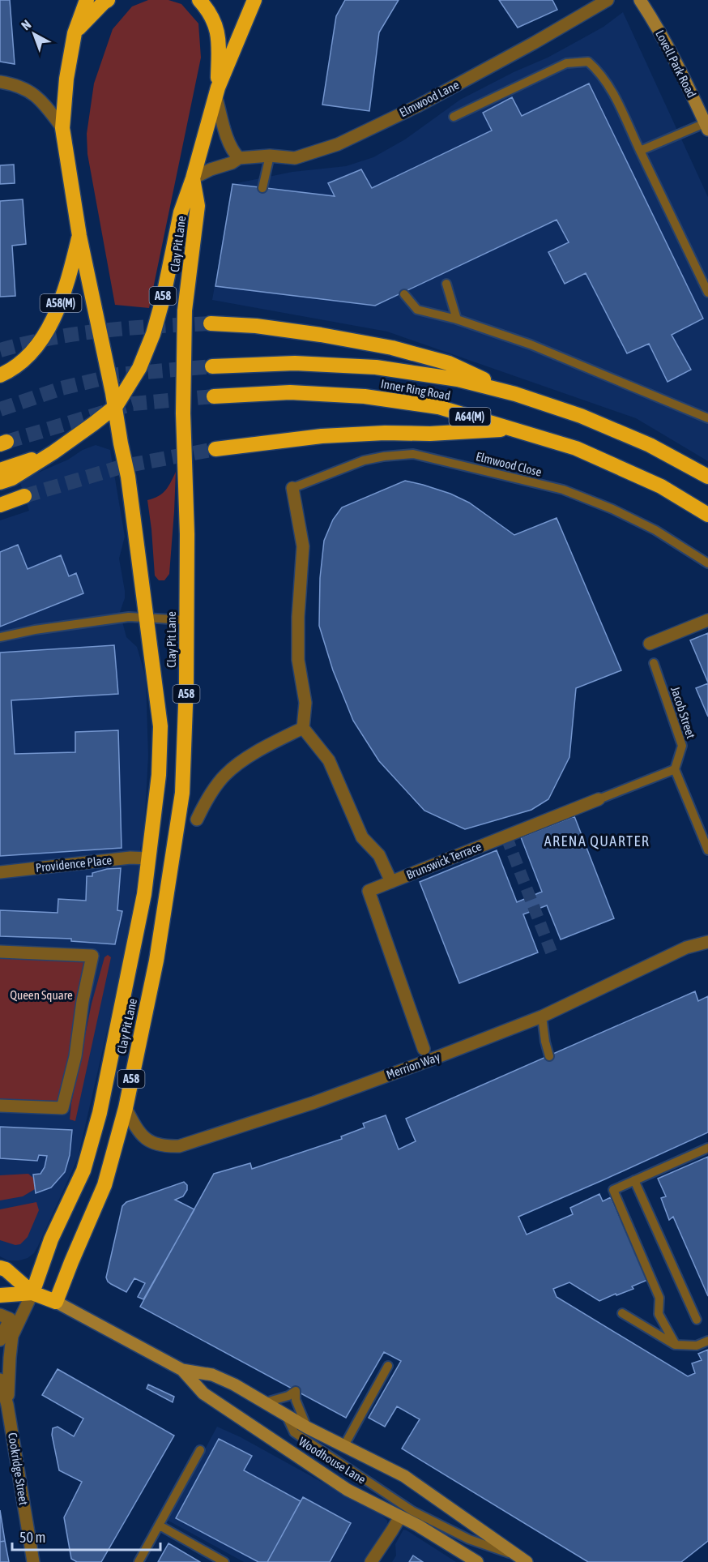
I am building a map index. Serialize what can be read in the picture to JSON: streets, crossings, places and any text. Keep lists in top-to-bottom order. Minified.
{"streets":{"highway":["Clay Pit Lane","A58","A58(M)","Inner Ring Road","A64(M)","Woodhouse Lane"],"street":["Lovell Park Road","Elmwood Lane","Brunswick Terrace","Providence Place","Merrion Way","Cookridge Street"],"lane":["Elmwood Close","Jacob Street"]},"crossings":[["Elmwood Lane","Clay Pit Lane"],["Elmwood Lane","A58"],["Clay Pit Lane","A58"],["Clay Pit Lane","A58(M)"],["Clay Pit Lane","Providence Place"],["Clay Pit Lane","Merrion Way"],["Clay Pit Lane","Woodhouse Lane"],["Clay Pit Lane","Cookridge Street"],["Inner Ring Road","A64(M)"],["Jacob Street","Brunswick Terrace"],["Woodhouse Lane","Cookridge Street"]],"districts":["ARENA QUARTER"],"parks":["Queen Square"],"scale_bar":"50 m","north":"top left"}
